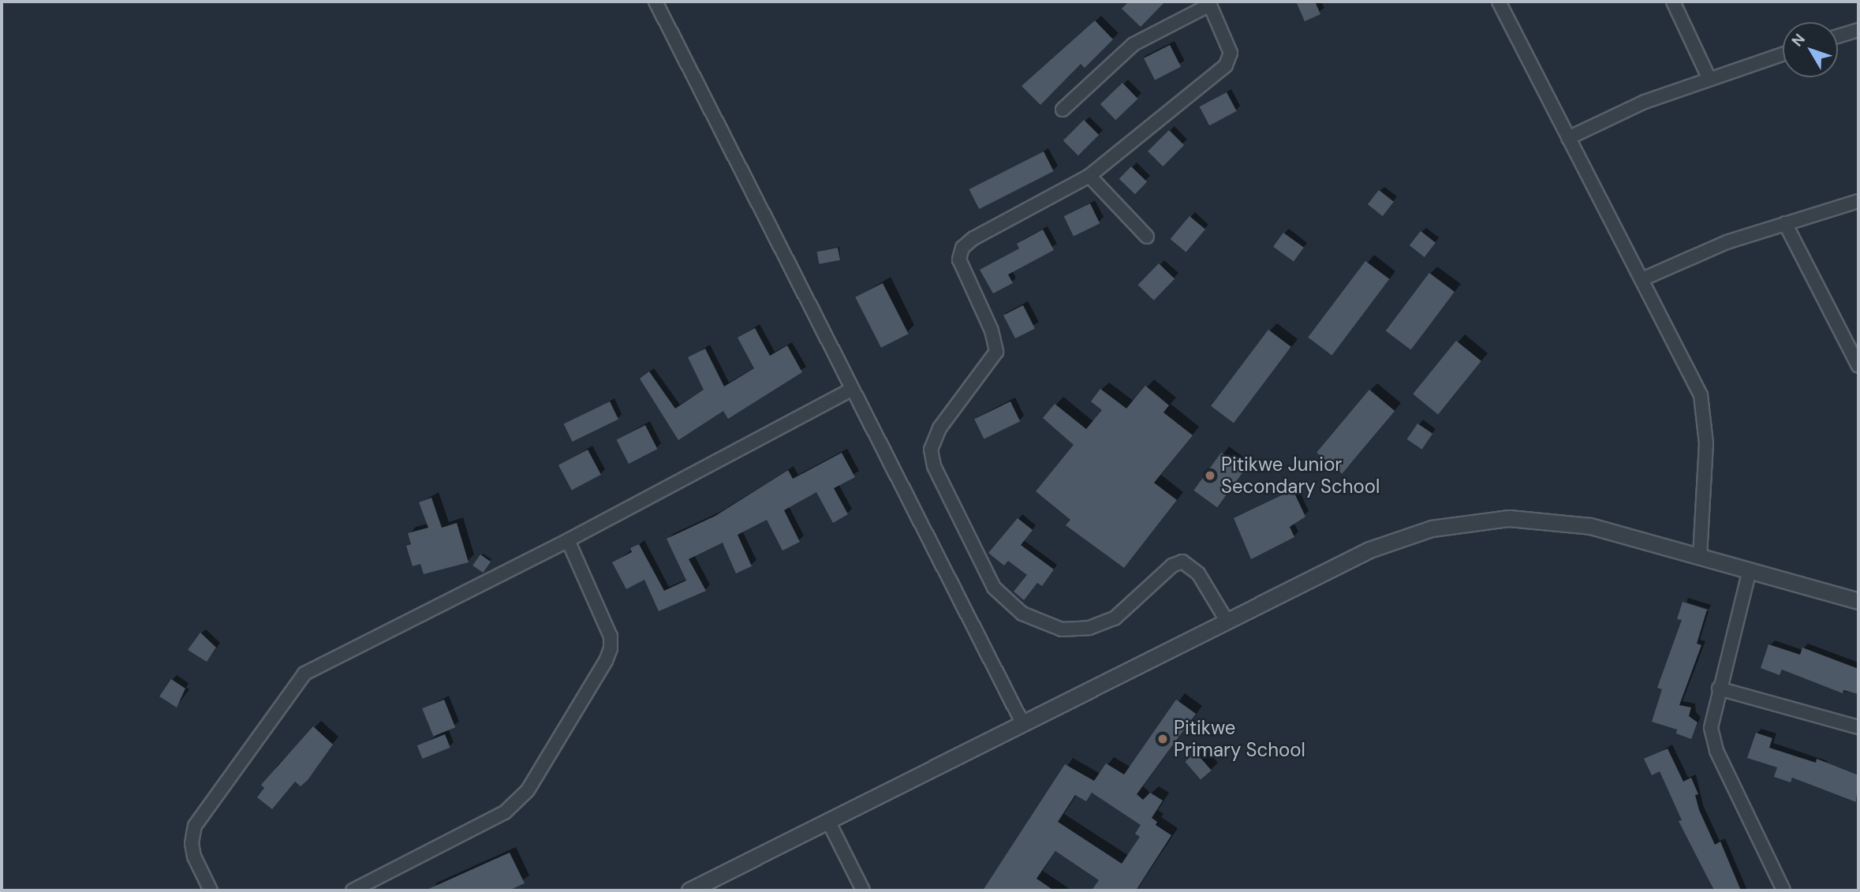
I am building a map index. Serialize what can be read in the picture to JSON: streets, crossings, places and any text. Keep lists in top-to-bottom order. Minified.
{"places":["Pitikwe Junior Secondary School","Pitikwe Primary School"],"north":"top left"}
